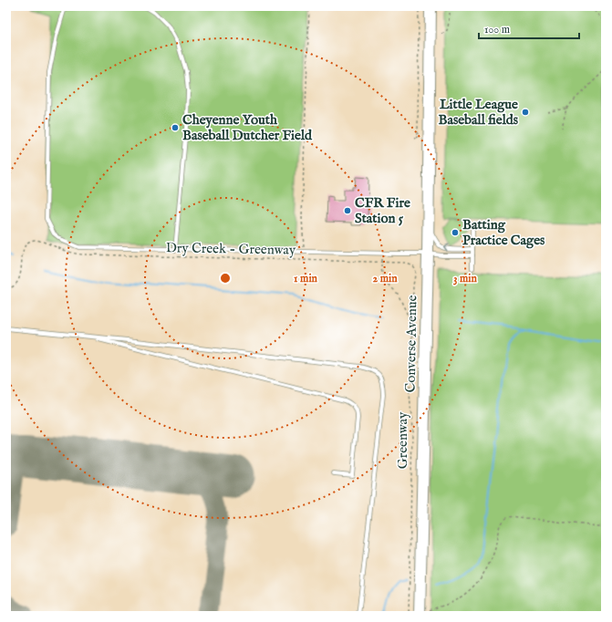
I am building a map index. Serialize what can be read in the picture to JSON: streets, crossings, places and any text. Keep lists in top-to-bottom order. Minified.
{"streets":{"main road":["Converse Avenue"],"path":["Dry Creek - Greenway","Greenway"]},"crossings":[["Dry Creek - Greenway","Greenway"]],"places":["Little League Baseball fields","Cheyenne Youth Baseball Dutcher Field","CFR Fire Station 5","Batting Practice Cages"],"scale_bar":"100 m","rings":["1 min","2 min","3 min"]}
